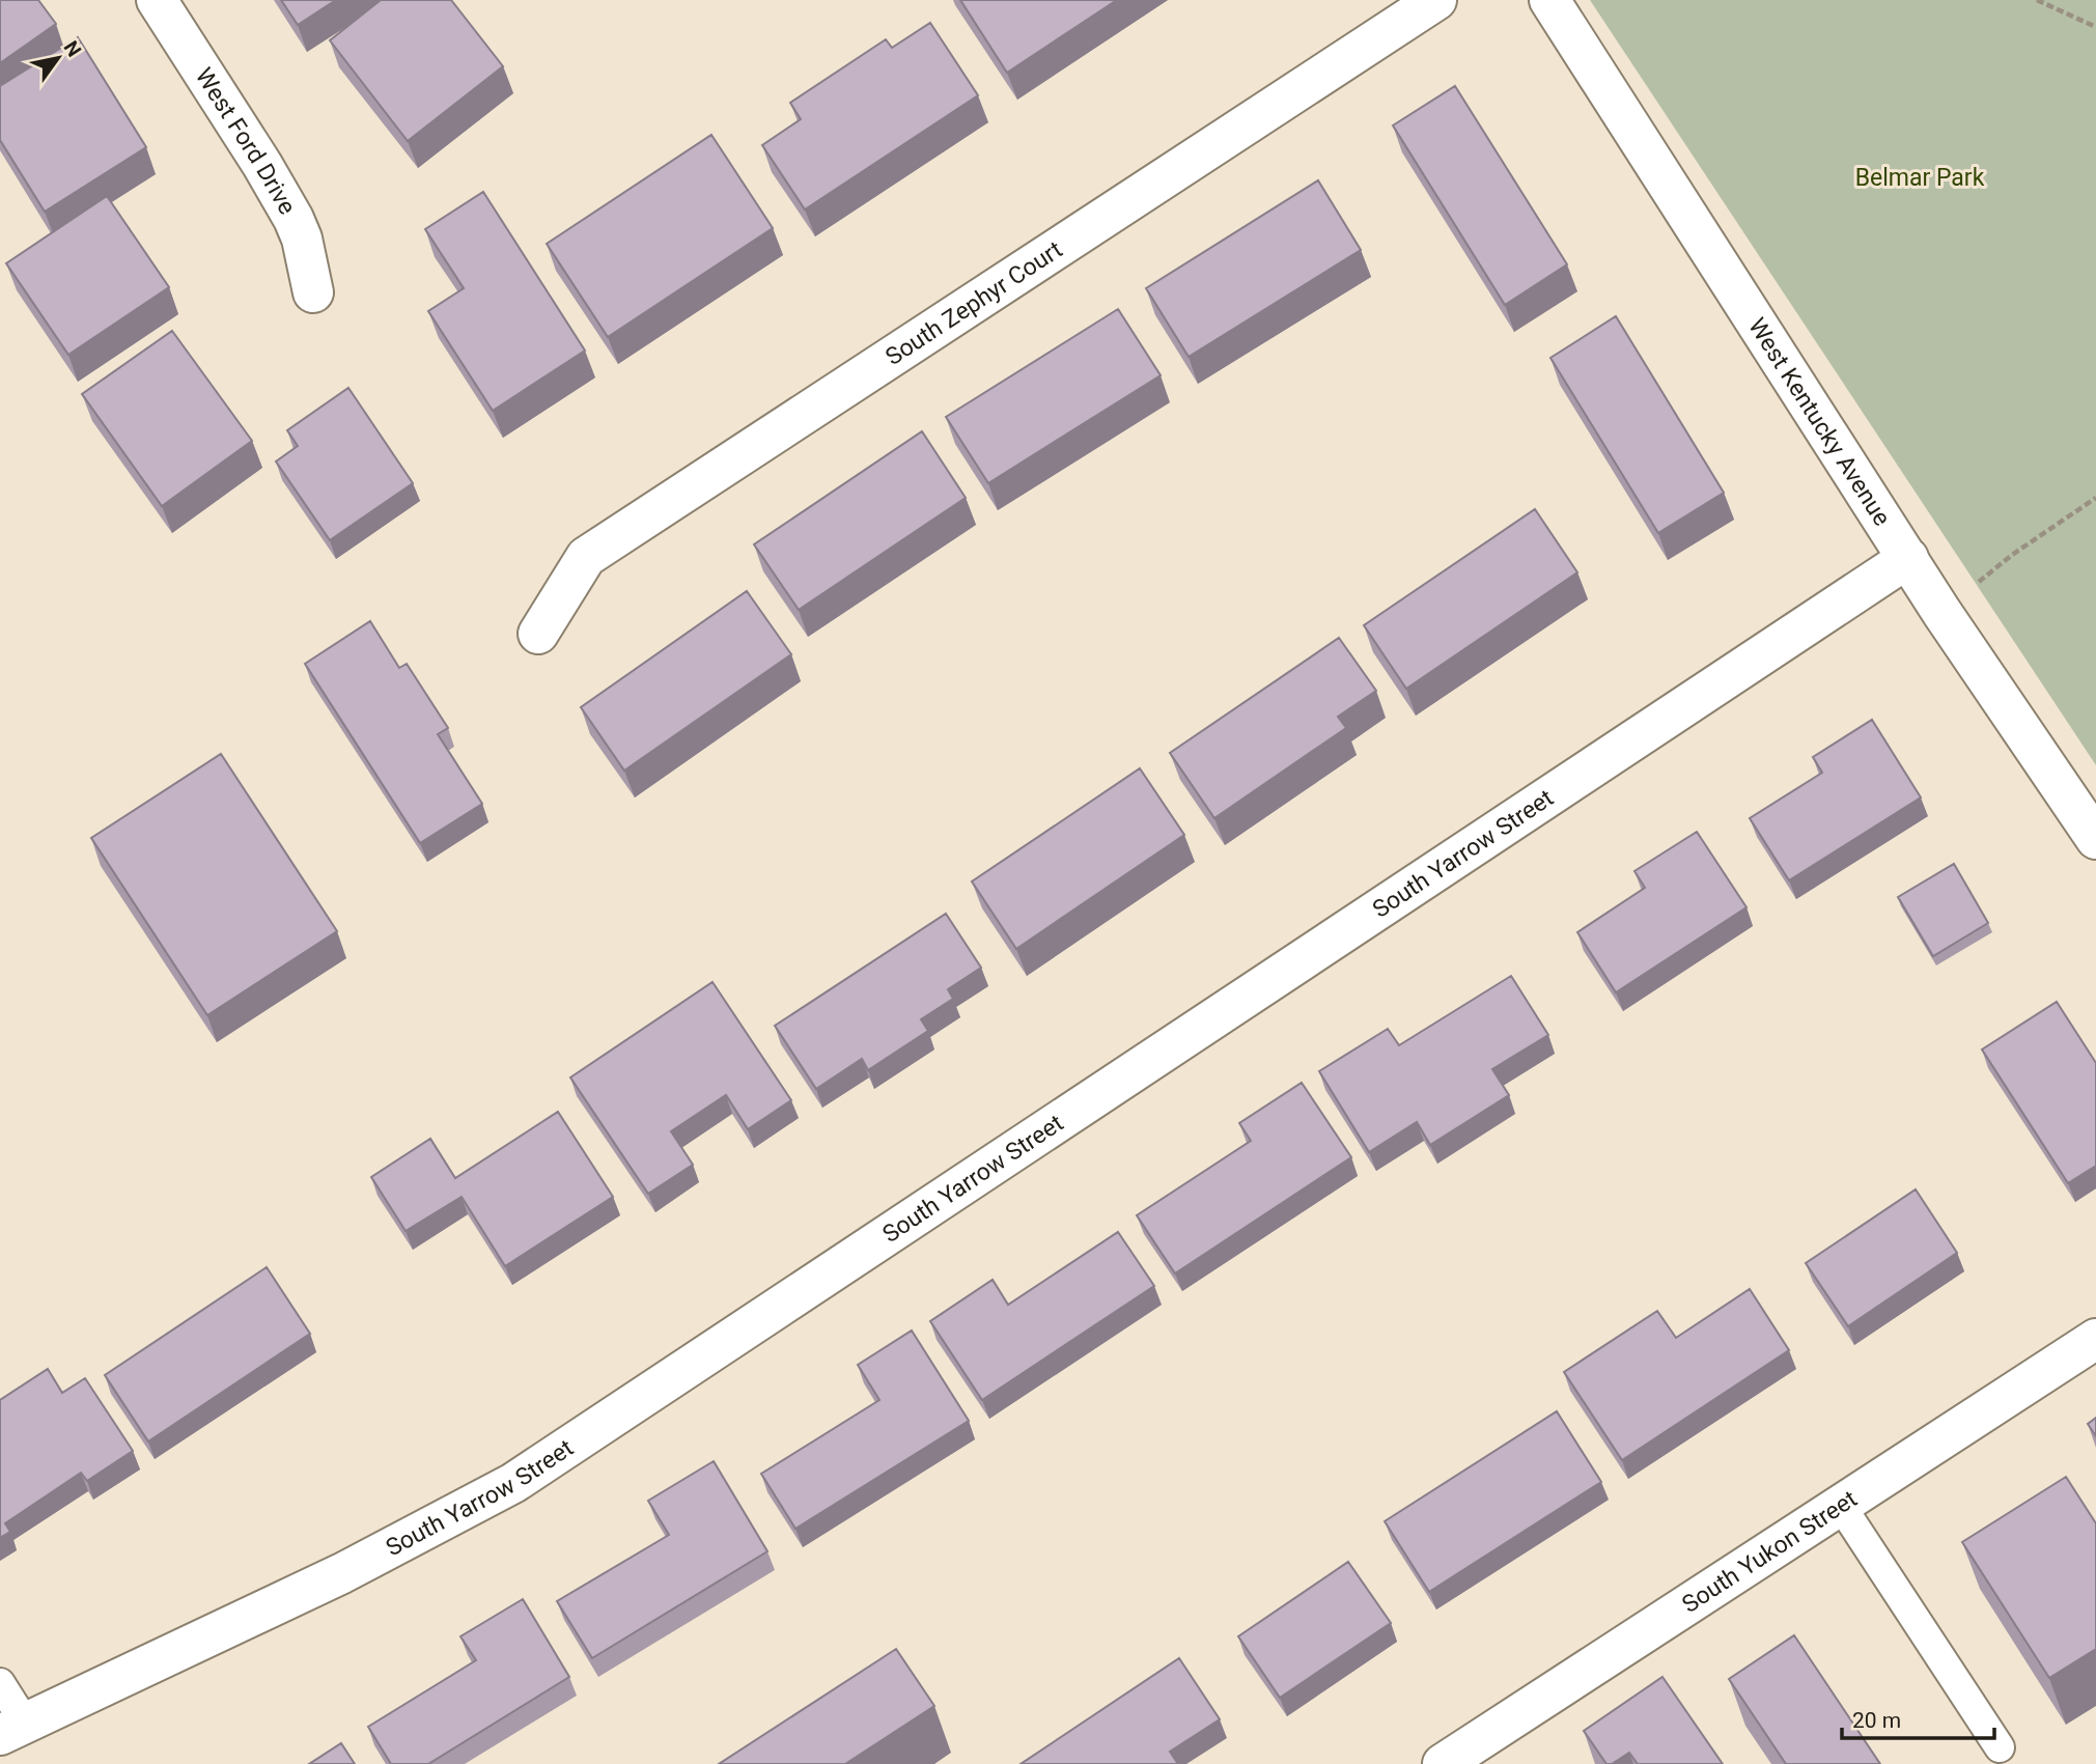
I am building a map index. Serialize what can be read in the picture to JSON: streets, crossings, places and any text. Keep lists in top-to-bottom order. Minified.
{"streets":{"street":["West Ford Drive","South Zephyr Court","West Kentucky Avenue","South Yarrow Street","South Yukon Street"]},"crossings":[["West Kentucky Avenue","South Yarrow Street"]],"parks":["Belmar Park"],"scale_bar":"20 m","north":"top right"}
